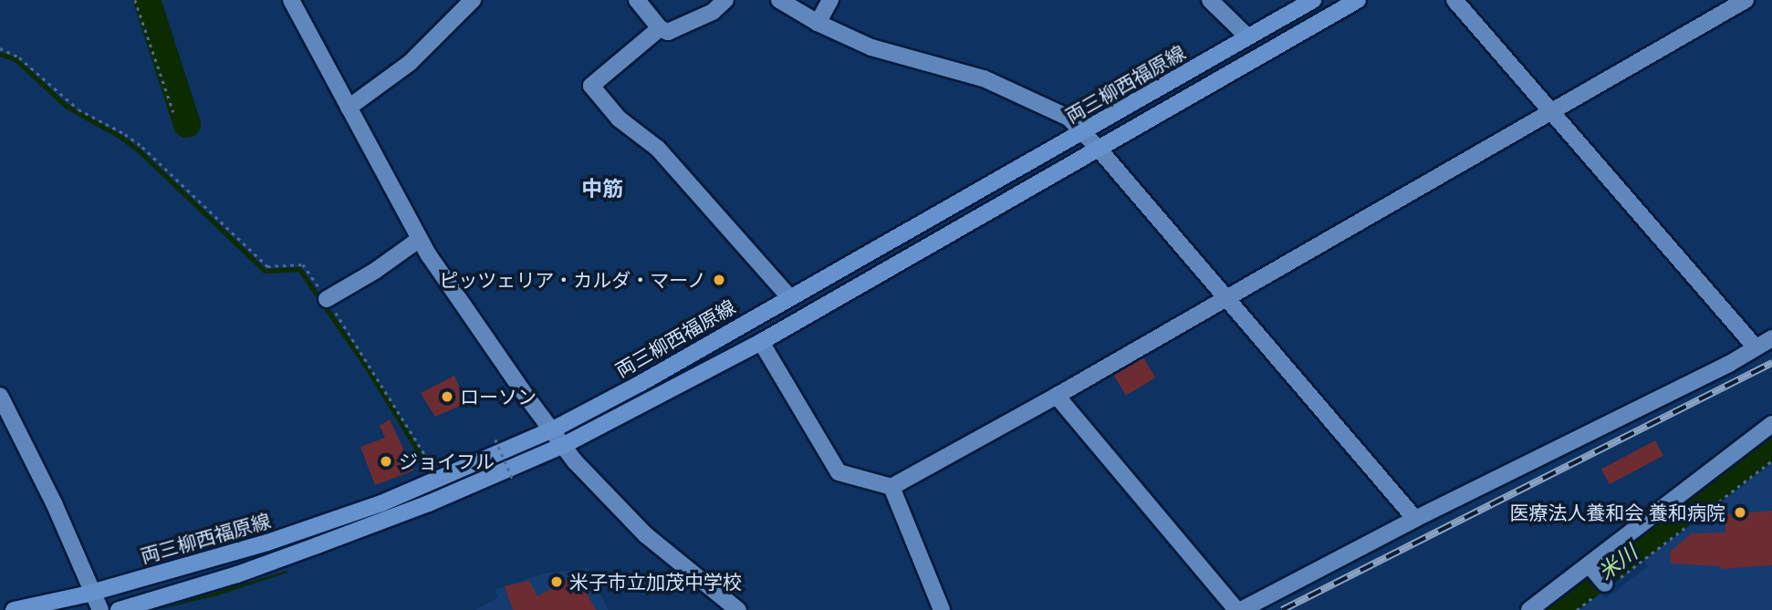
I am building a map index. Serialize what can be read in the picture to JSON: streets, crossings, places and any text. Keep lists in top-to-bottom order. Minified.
{"streets":{"main road":["両三柳西福原線"]},"districts":["中筋"],"water":["米川"],"places":["ピッツェリア・カルダ・マーノ","ローソン","ジョイフル","医療法人養和会 養和病院","米子市立加茂中学校"]}
